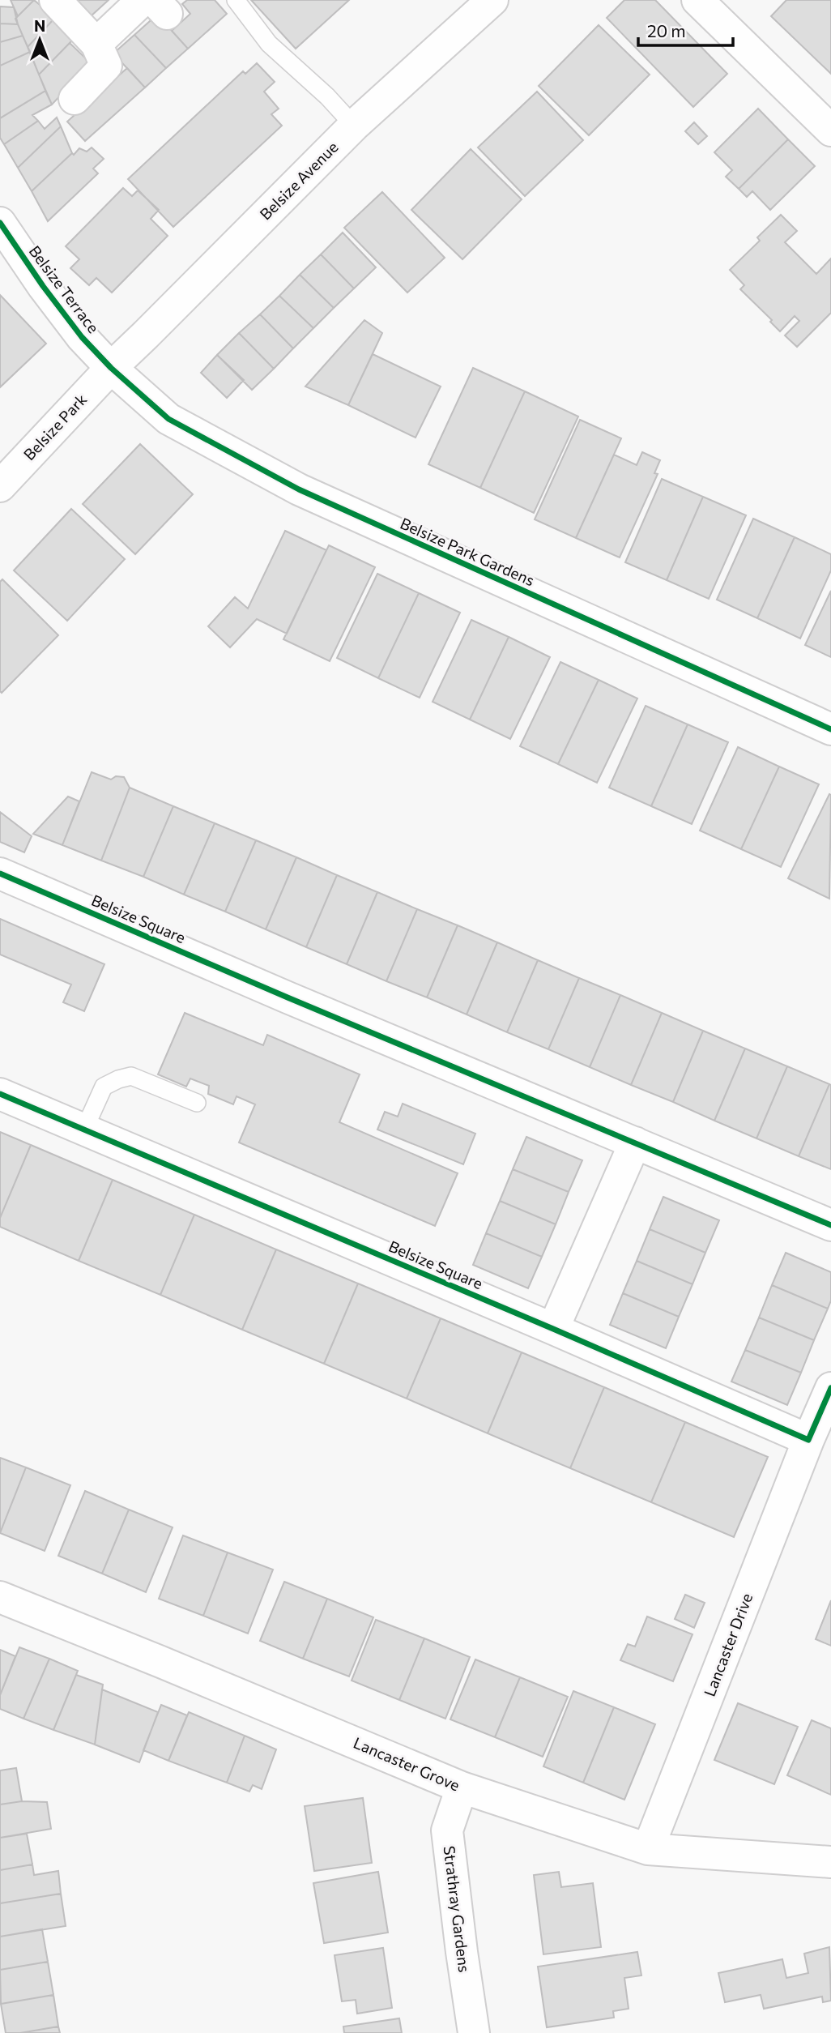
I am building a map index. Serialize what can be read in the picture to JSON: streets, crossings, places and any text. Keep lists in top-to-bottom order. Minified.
{"streets":{"street":["Belsize Avenue","Belsize Terrace","Belsize Park","Belsize Park Gardens","Belsize Square","Lancaster Drive","Lancaster Grove","Strathray Gardens"]},"crossings":[["Belsize Avenue","Belsize Terrace"],["Belsize Avenue","Belsize Park"],["Belsize Avenue","Belsize Park Gardens"],["Belsize Terrace","Belsize Park"],["Belsize Terrace","Belsize Park Gardens"],["Belsize Park","Belsize Park Gardens"],["Belsize Square","Lancaster Drive"],["Lancaster Drive","Lancaster Grove"],["Lancaster Grove","Strathray Gardens"]],"scale_bar":"20 m","north":"top"}
